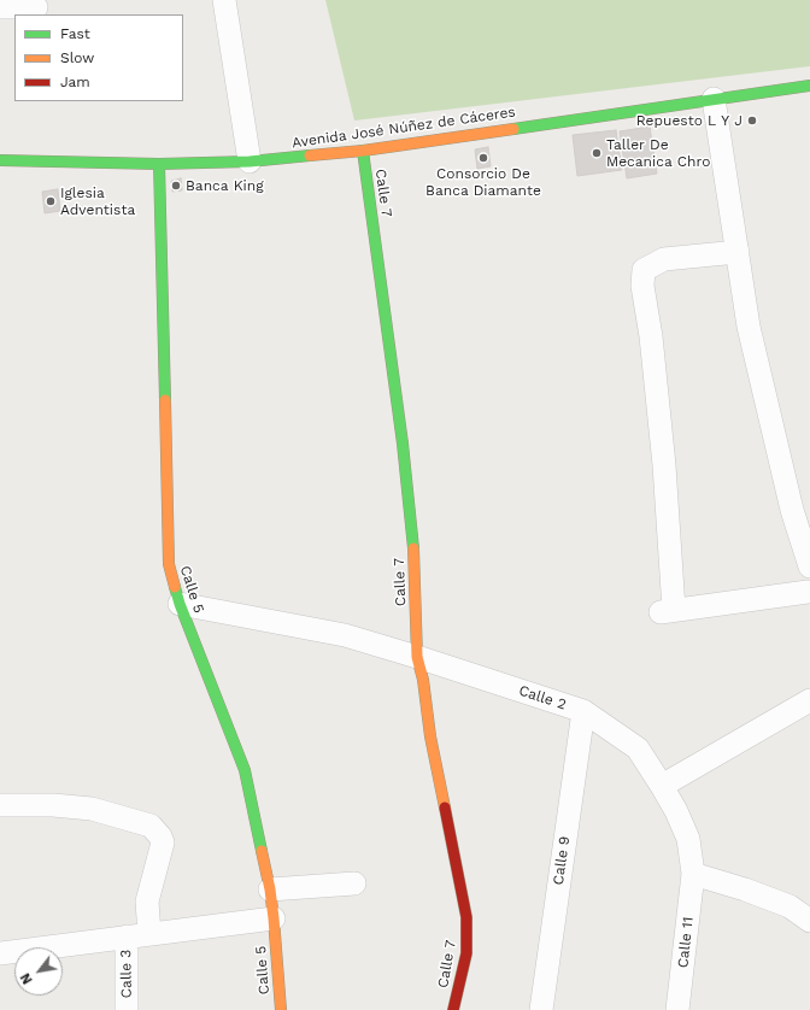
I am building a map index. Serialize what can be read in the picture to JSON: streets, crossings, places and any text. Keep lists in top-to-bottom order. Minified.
{"streets":{"street":["Avenida José Núñez de Cáceres","Calle 7","Calle 5","Calle 2","Calle 9","Calle 11","Calle 3"]},"crossings":[["Avenida José Núñez de Cáceres","Calle 7"],["Avenida José Núñez de Cáceres","Calle 5"],["Calle 7","Calle 2"],["Calle 5","Calle 2"],["Calle 2","Calle 9"],["Calle 2","Calle 11"]],"places":["Repuesto L Y J","Taller De Mecanica Chro","Consorcio De Banca Diamante","Banca King","Iglesia Adventista"],"legend":["Fast","Slow","Jam"],"north":"bottom left"}
